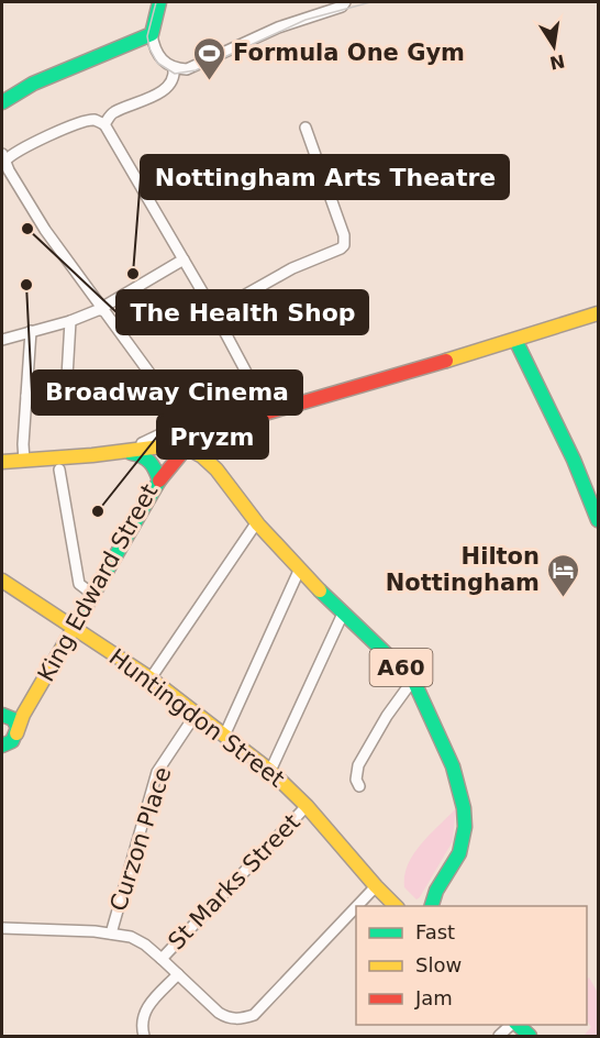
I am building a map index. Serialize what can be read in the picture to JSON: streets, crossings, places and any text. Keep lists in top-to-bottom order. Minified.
{"streets":{"main road":["King Edward Street","A60","Huntingdon Street"],"street":["Curzon Place","St Marks Street"]},"crossings":[["King Edward Street","A60"],["King Edward Street","Huntingdon Street"],["Huntingdon Street","Curzon Place"],["Huntingdon Street","St Marks Street"]],"places":{"sports":["Formula One Gym"],"other":["The Health Shop","Nottingham Arts Theatre","Broadway Cinema","Pryzm"],"hotel":["Hilton Nottingham"]},"legend":["Fast","Slow","Jam"],"north":"bottom"}
